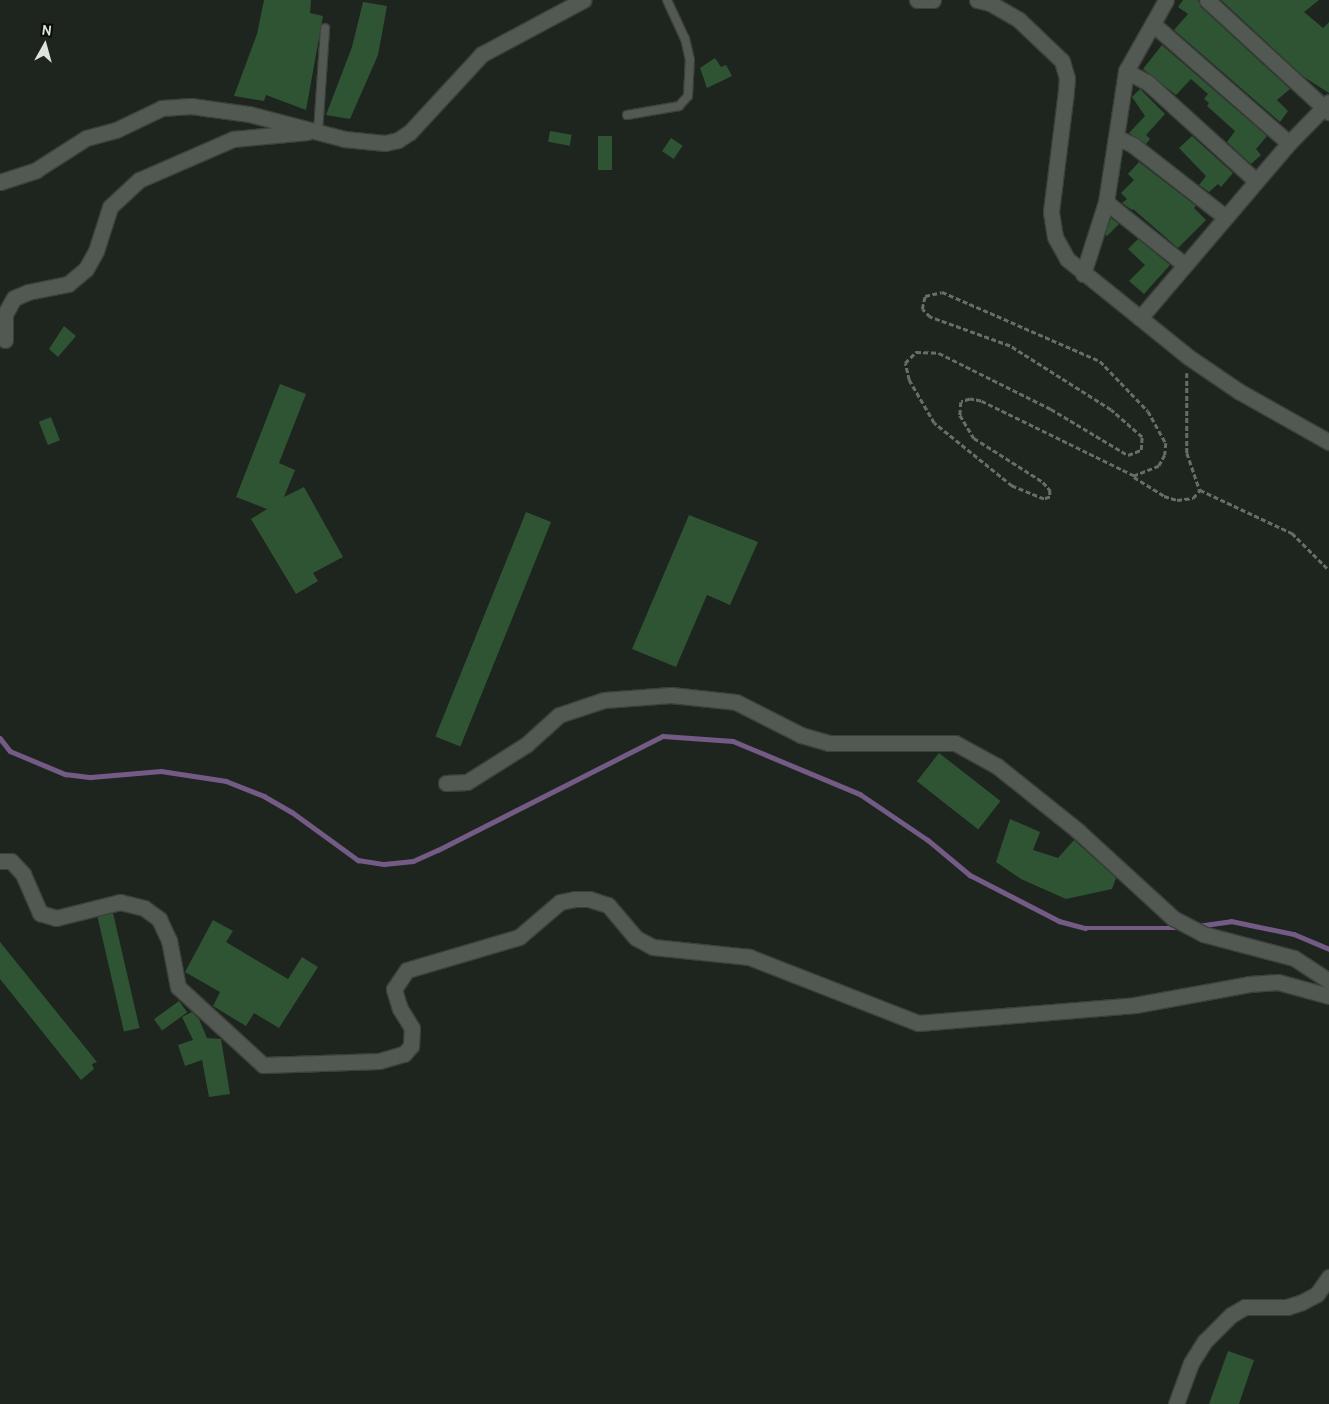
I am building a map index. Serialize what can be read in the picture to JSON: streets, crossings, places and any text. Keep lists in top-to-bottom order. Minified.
{"north":"top"}
